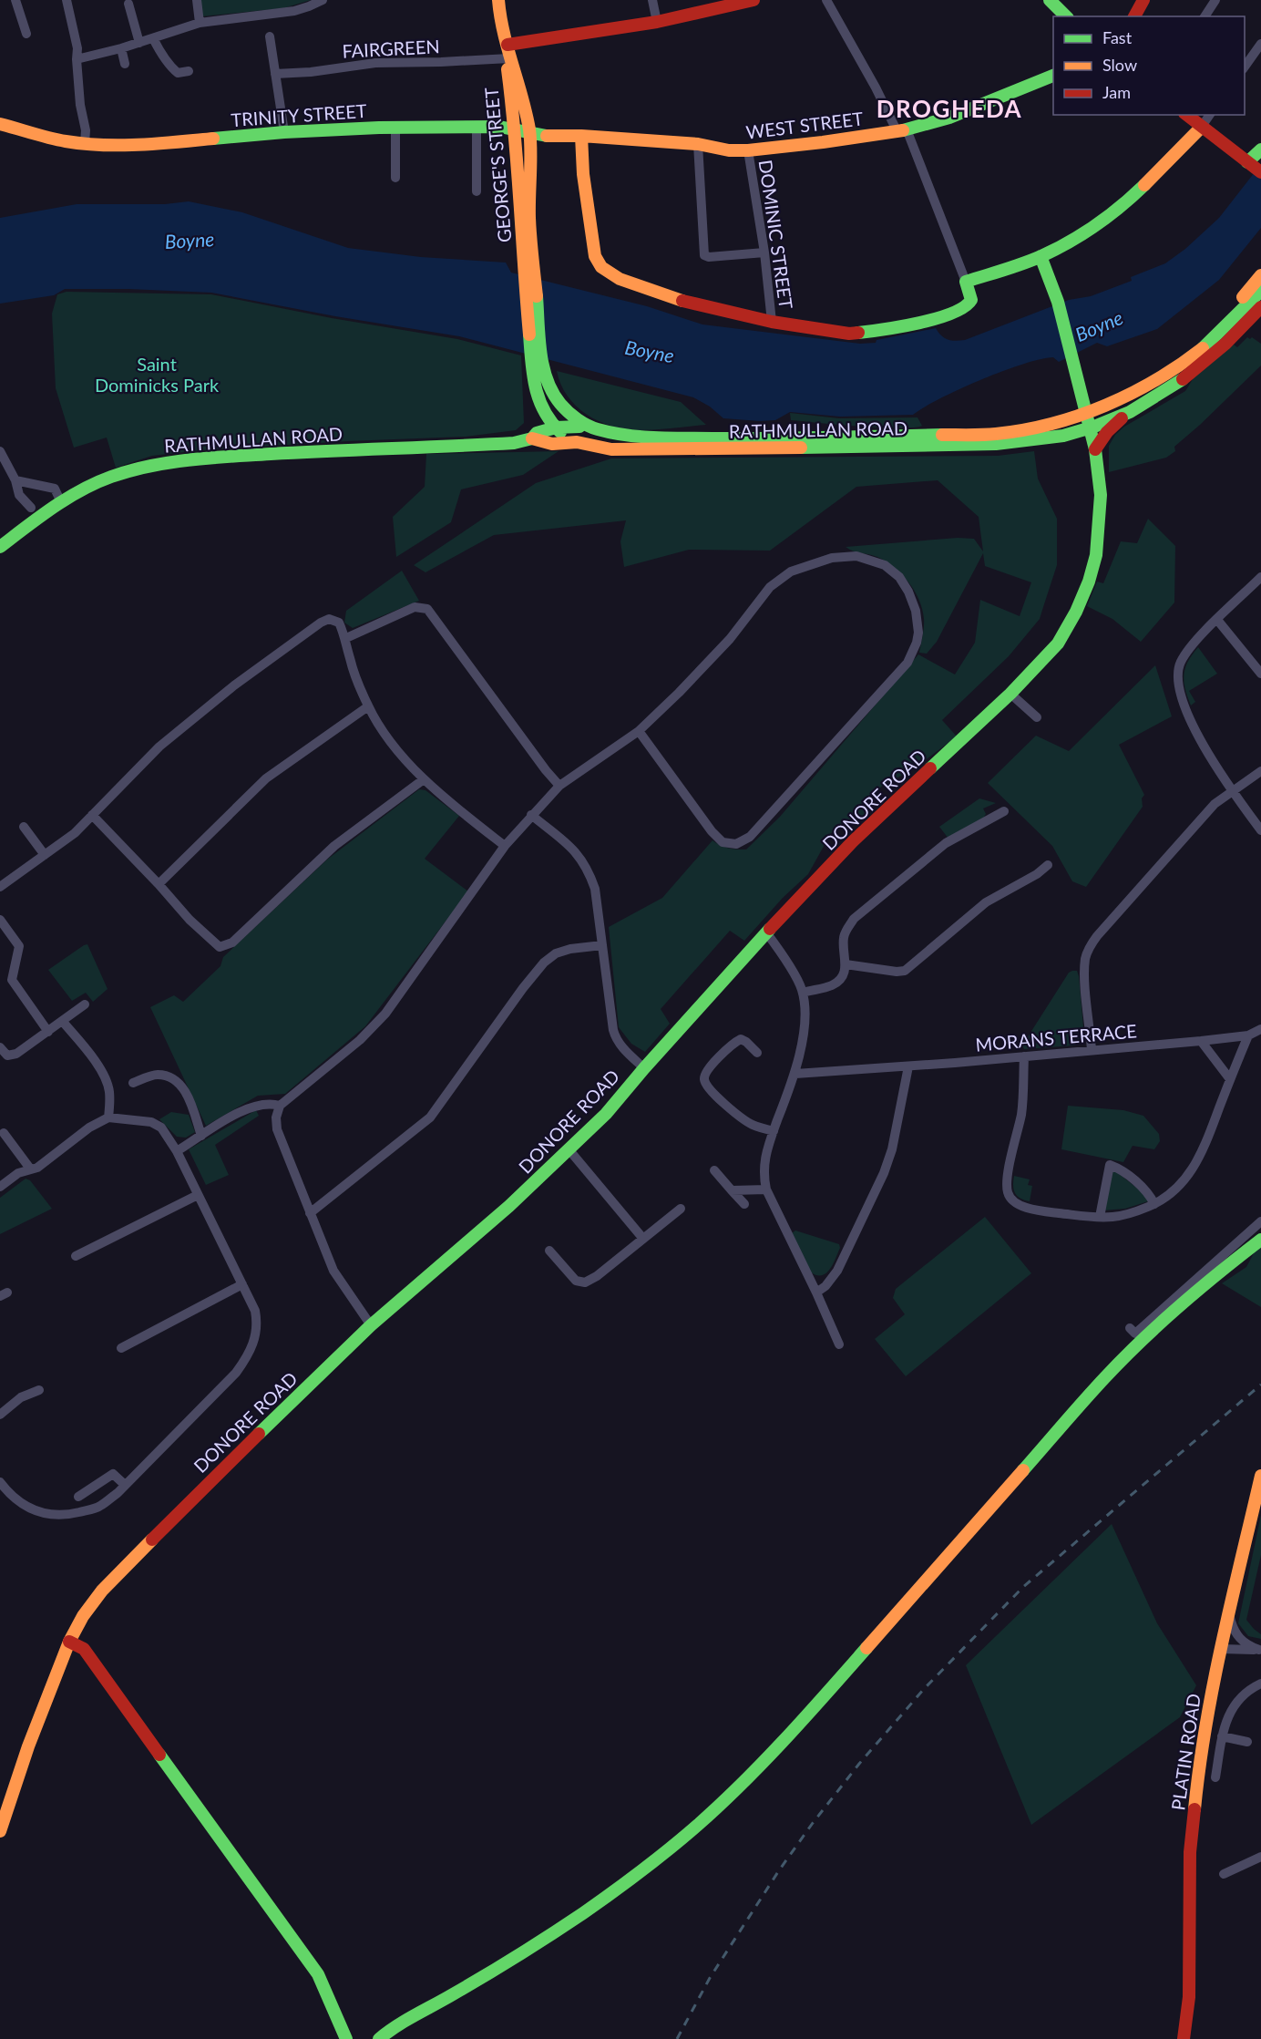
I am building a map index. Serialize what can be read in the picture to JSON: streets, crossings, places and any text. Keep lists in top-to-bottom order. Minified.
{"streets":{"street":["FAIRGREEN","TRINITY STREET","WEST STREET","GEORGE'S STREET","DOMINIC STREET","RATHMULLAN ROAD","DONORE ROAD","MORANS TERRACE","PLATIN ROAD"]},"crossings":[["FAIRGREEN","GEORGE'S STREET"],["TRINITY STREET","WEST STREET"],["TRINITY STREET","GEORGE'S STREET"],["WEST STREET","GEORGE'S STREET"],["WEST STREET","DOMINIC STREET"],["RATHMULLAN ROAD","DONORE ROAD"]],"districts":["DROGHEDA"],"water":["Boyne"],"parks":["Saint Dominicks Park"],"legend":["Fast","Slow","Jam"]}
